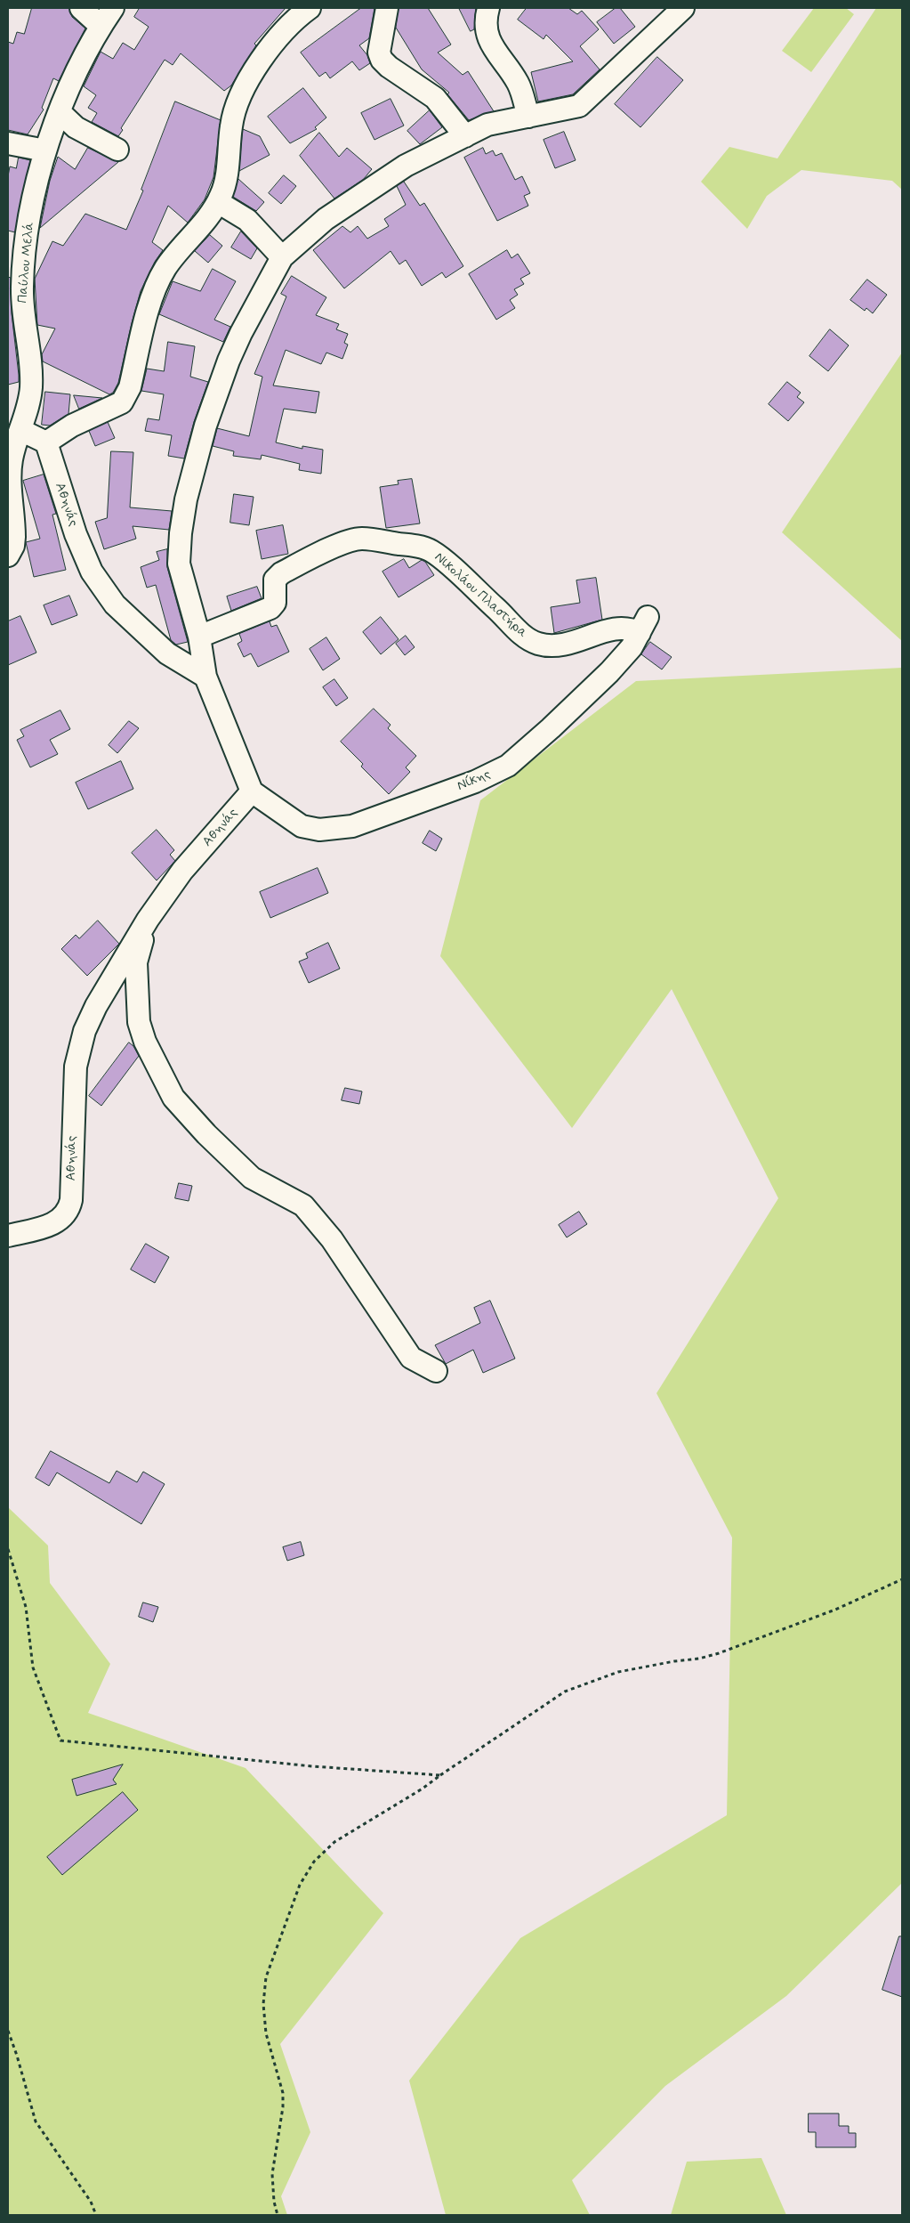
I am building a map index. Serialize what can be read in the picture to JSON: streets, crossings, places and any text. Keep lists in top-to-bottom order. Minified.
{"streets":{"street":["Παύλου Μελά","Αθηνάς","Νικολάου Πλαστήρα","Νίκης"]},"crossings":[["Αθηνάς","Νίκης"],["Νικολάου Πλαστήρα","Νίκης"]]}
